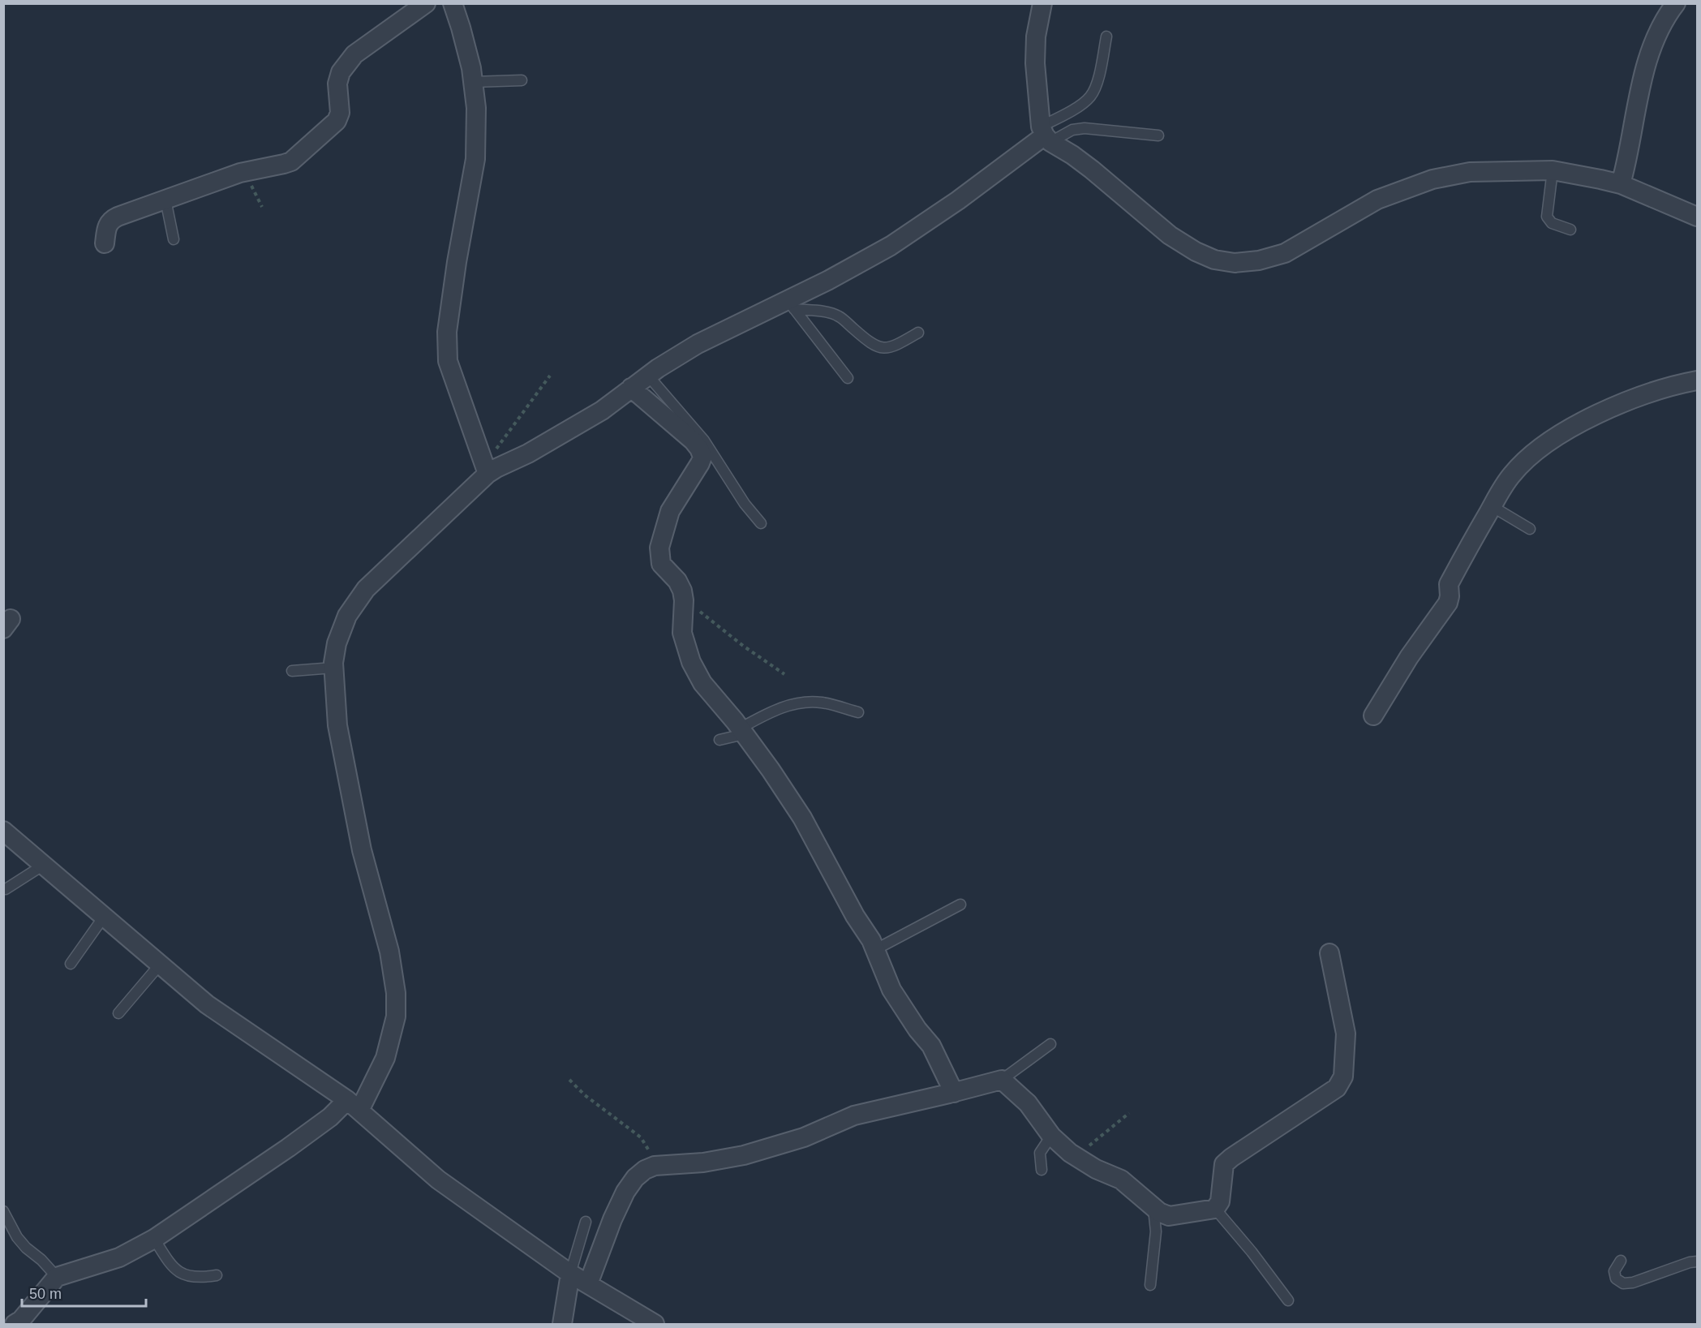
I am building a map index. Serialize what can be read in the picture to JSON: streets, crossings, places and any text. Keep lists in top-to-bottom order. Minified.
{"scale_bar":"50 m"}
